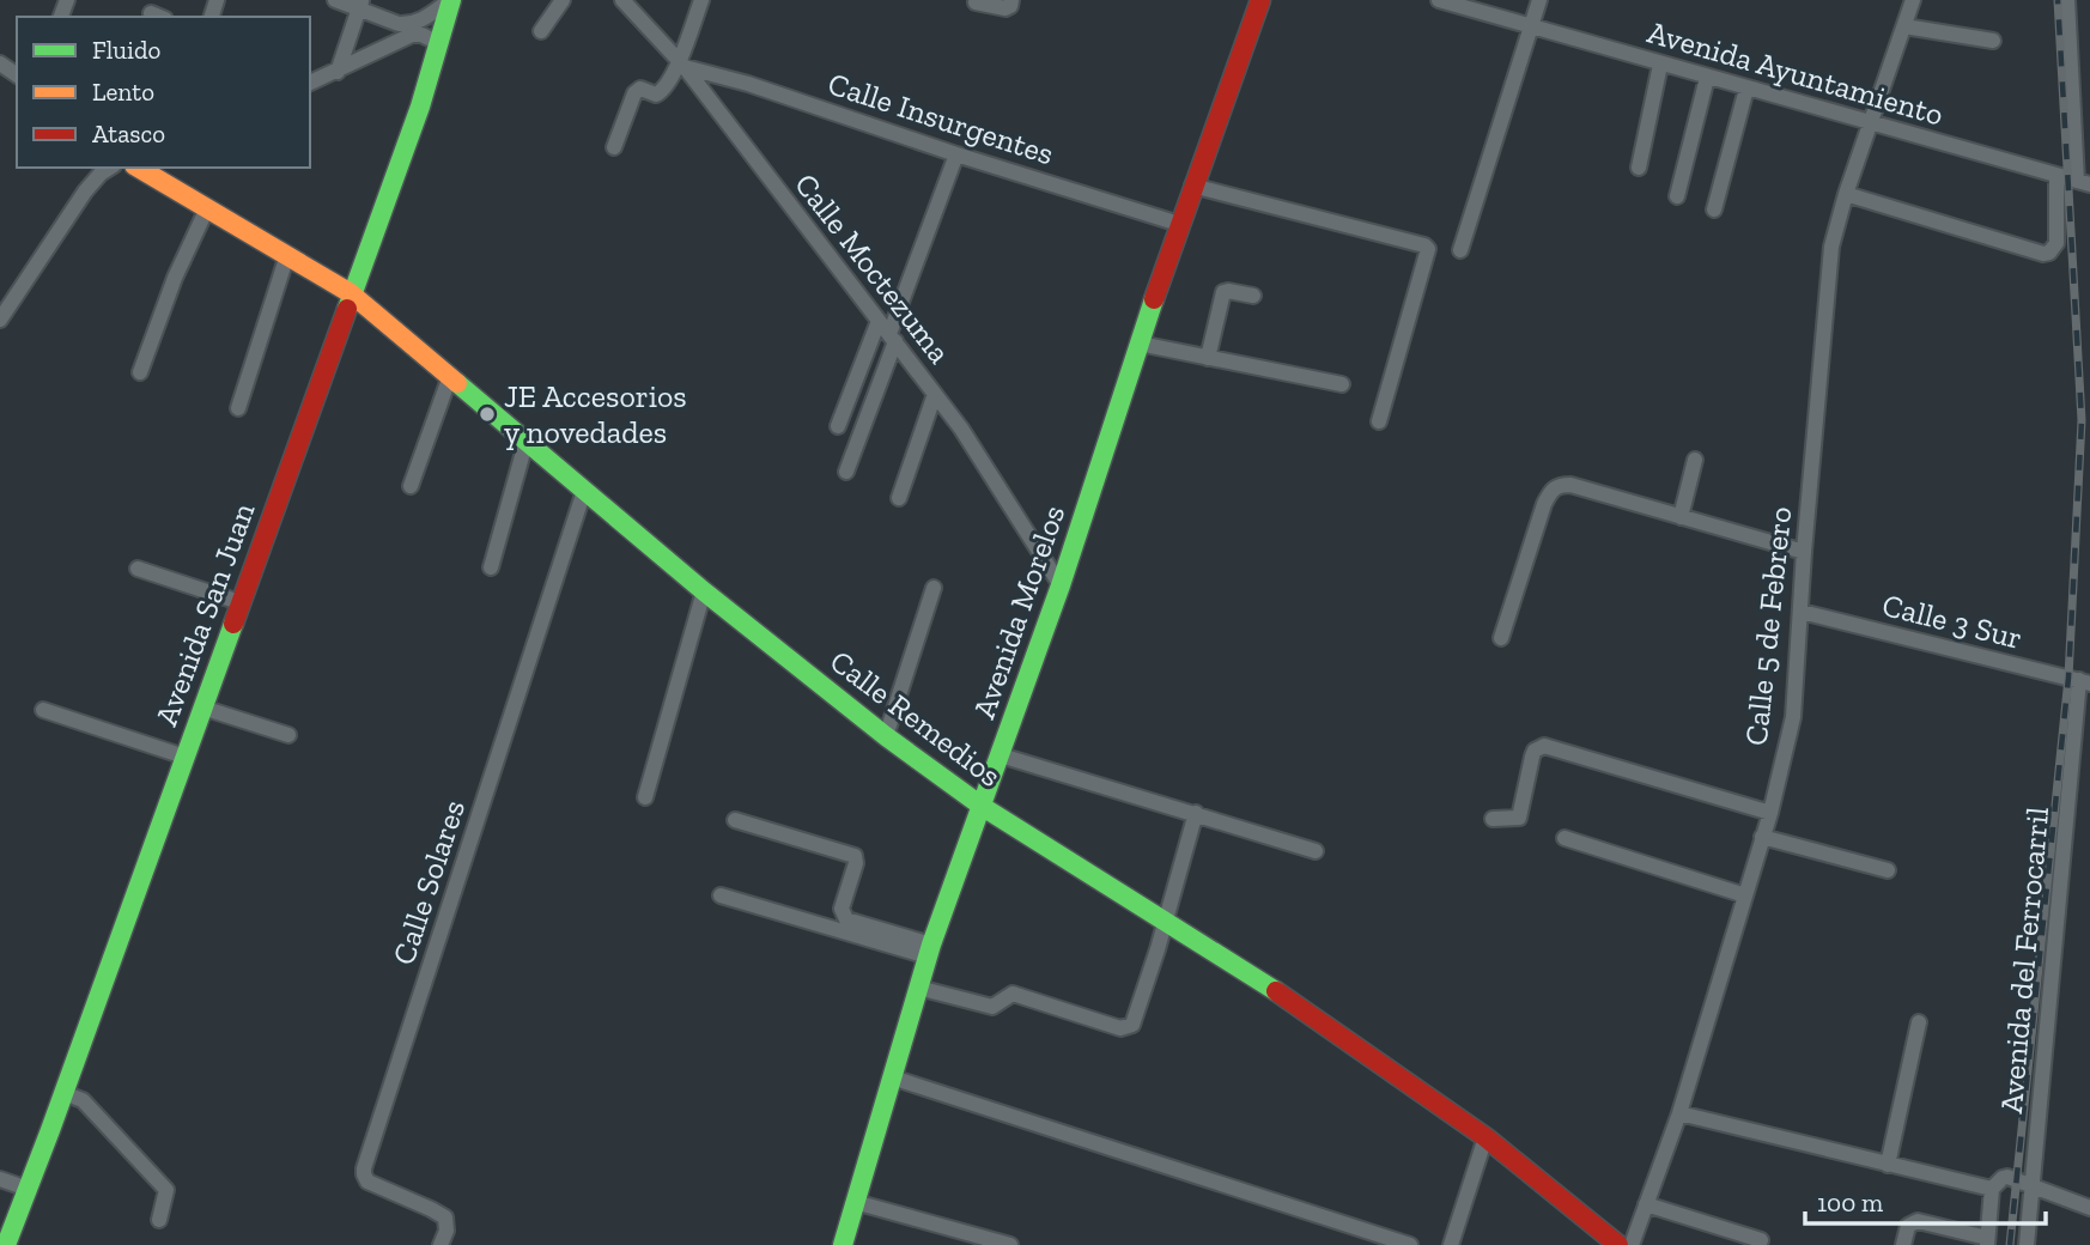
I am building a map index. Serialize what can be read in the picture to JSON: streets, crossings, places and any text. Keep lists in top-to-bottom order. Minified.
{"streets":{"street":["Avenida Ayuntamiento","Calle Insurgentes","Calle Moctezuma","Avenida Morelos","Avenida San Juan","Calle 3 Sur","Calle 5 de Febrero","Calle Remedios","Calle Solares","Avenida del Ferrocarril"]},"crossings":[["Avenida Ayuntamiento","Calle 5 de Febrero"],["Calle Insurgentes","Calle Moctezuma"],["Calle Insurgentes","Avenida Morelos"],["Calle Moctezuma","Avenida Morelos"],["Avenida Morelos","Calle Remedios"],["Avenida San Juan","Calle Remedios"],["Calle 3 Sur","Calle 5 de Febrero"],["Calle 3 Sur","Avenida del Ferrocarril"],["Calle Remedios","Calle Solares"]],"places":["JE Accesorios y novedades"],"legend":["Fluido","Lento","Atasco"],"scale_bar":"100 m"}
